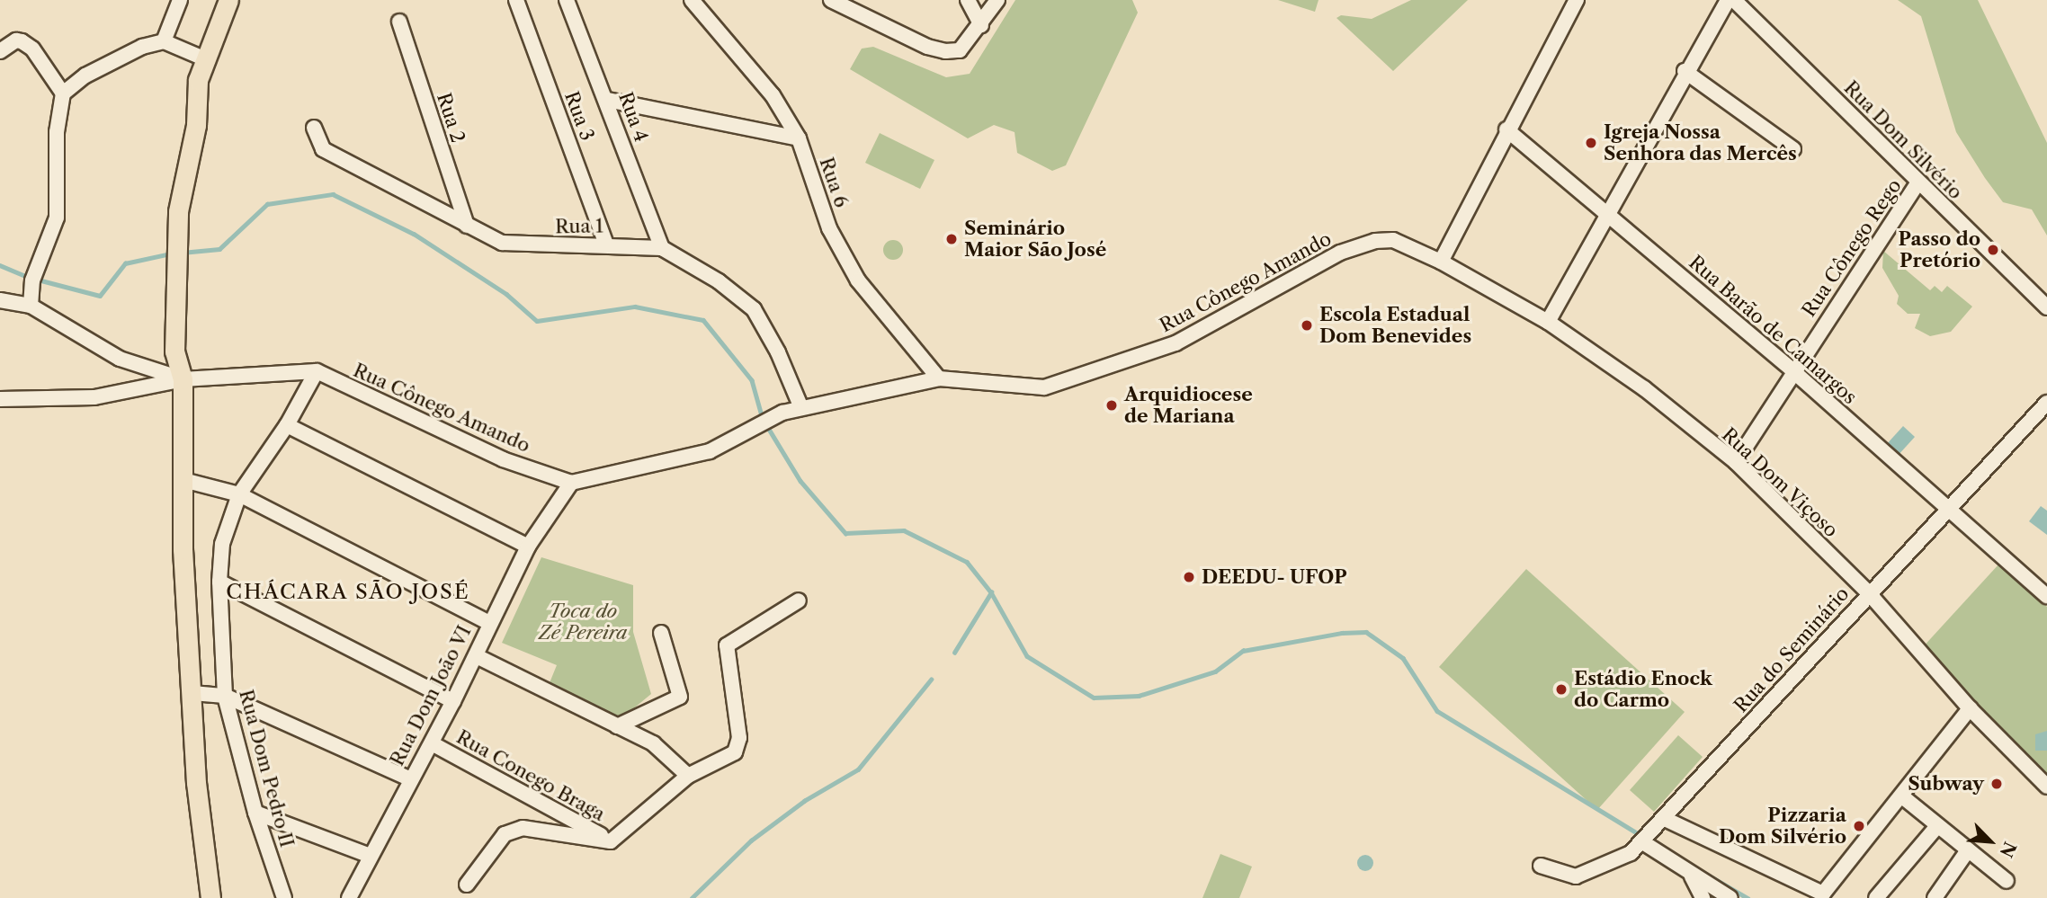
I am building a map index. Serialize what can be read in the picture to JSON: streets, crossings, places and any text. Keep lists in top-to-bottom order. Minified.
{"streets":{"street":["Rua 3","Rua 4","Rua 2","Rua Dom Silvério","Rua 6","Rua 1","Rua Cônego Rego","Rua Cônego Amando","Rua Barão de Camargos","Rua Dom Viçoso","Rua do Seminário","Rua Dom João VI","Rua Dom Pedro II","Rua Conego Braga"]},"crossings":[["Rua 3","Rua 1"],["Rua 4","Rua 1"],["Rua 2","Rua 1"],["Rua Dom Silvério","Rua Cônego Rego"],["Rua 6","Rua Cônego Amando"],["Rua 1","Rua Cônego Amando"],["Rua Cônego Rego","Rua Barão de Camargos"],["Rua Cônego Rego","Rua Dom Viçoso"],["Rua Cônego Amando","Rua Dom Viçoso"],["Rua Cônego Amando","Rua Dom João VI"],["Rua Cônego Amando","Rua Dom Pedro II"],["Rua Barão de Camargos","Rua do Seminário"],["Rua Dom Viçoso","Rua do Seminário"],["Rua Dom João VI","Rua Conego Braga"]],"districts":["CHÁCARA SÃO JOSÉ"],"parks":["Toca do Zé Pereira"],"places":["Igreja Nossa Senhora das Mercês","Seminário Maior São José","Passo do Pretório","Escola Estadual Dom Benevides","Arquidiocese de Mariana","DEEDU- UFOP","Estádio Enock do Carmo","Subway","Pizzaria Dom Silvério"],"north":"bottom right"}
